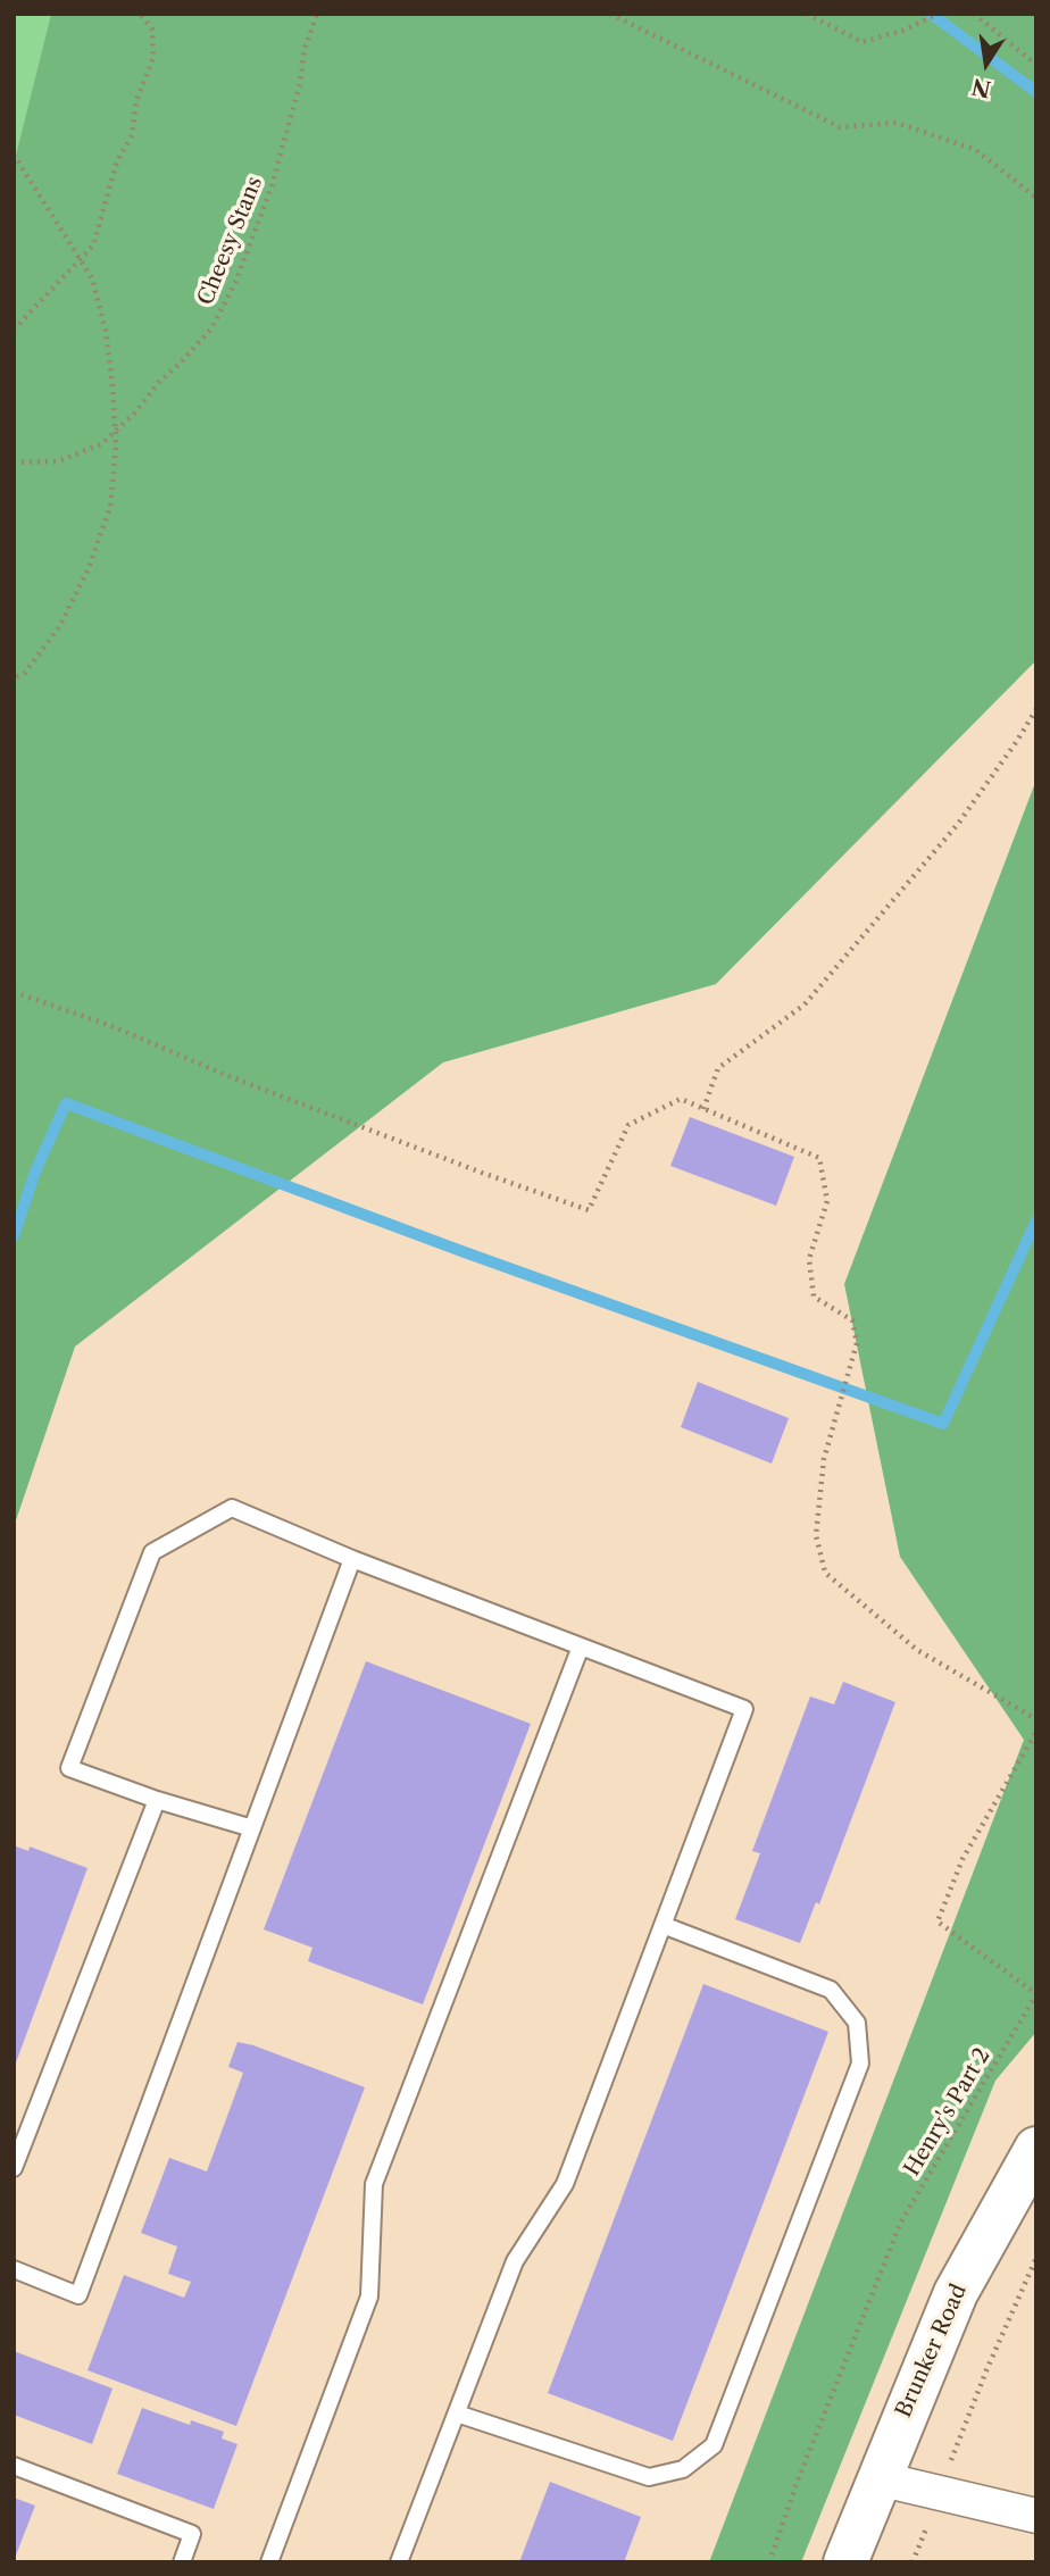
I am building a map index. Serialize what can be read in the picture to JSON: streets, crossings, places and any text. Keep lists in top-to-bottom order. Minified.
{"streets":{"main road":["Brunker Road"],"path":["Cheesy Stans","Henry's Part 2"]},"north":"bottom"}
